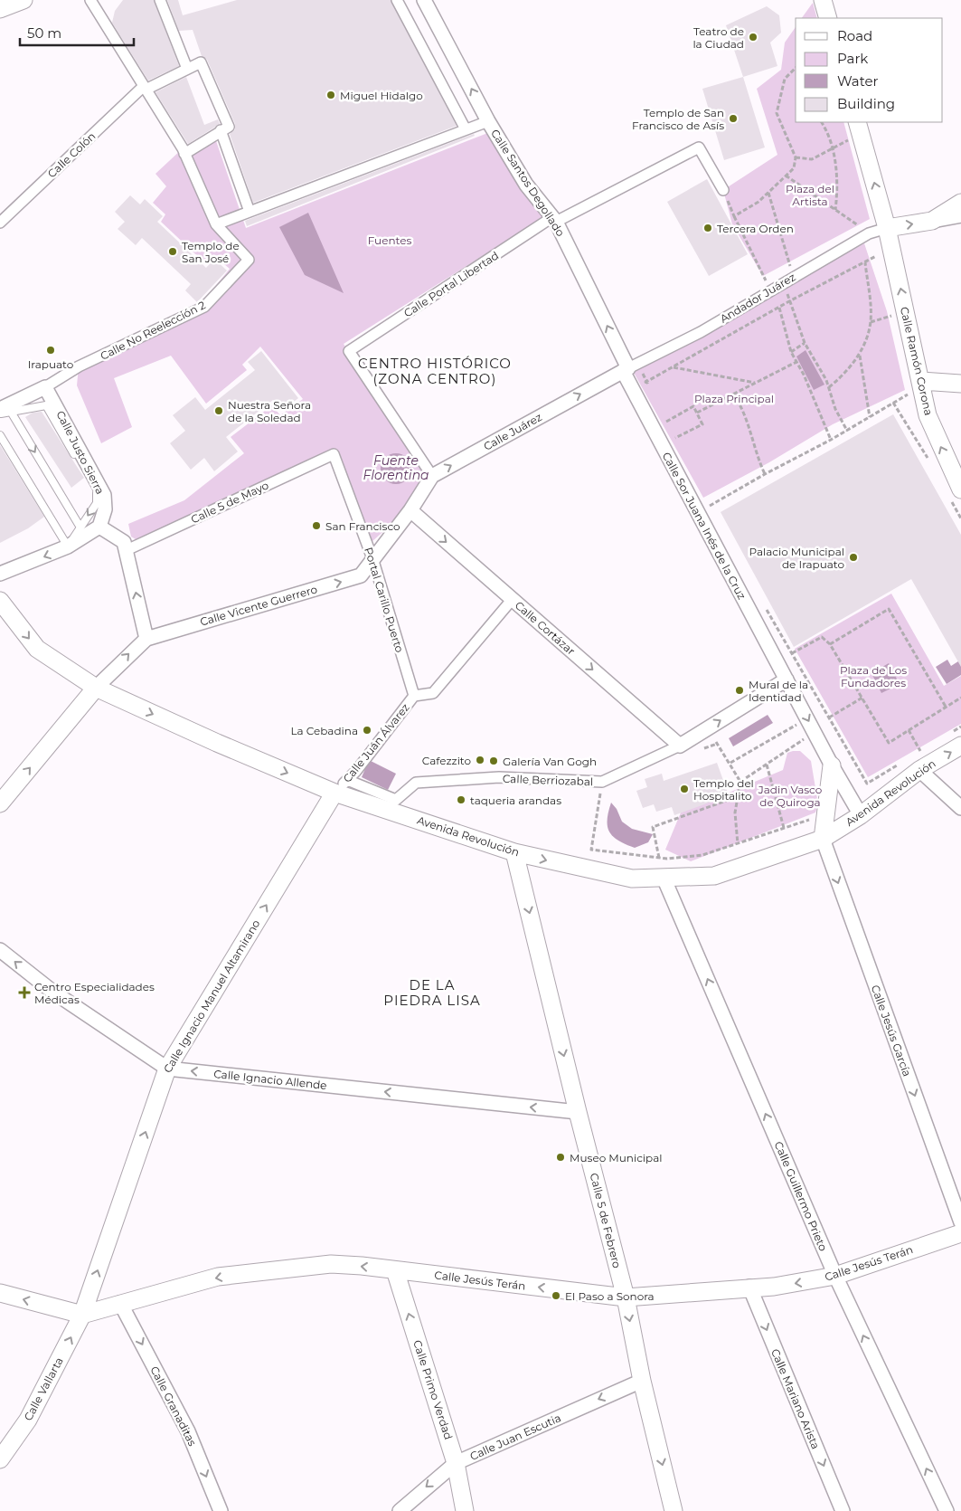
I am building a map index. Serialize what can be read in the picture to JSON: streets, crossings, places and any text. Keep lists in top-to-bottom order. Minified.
{"streets":{"street":["Calle Colón","Calle Santos Degollado","Calle Portal Libertad","Andador Juárez","Calle No Reelección 2","Calle Ramón Corona","Calle Juárez","Calle Justo Sierra","Calle 5 de Mayo","Calle Sor Juana Inés de la Cruz","Portal Carillo Puerto","Calle Vicente Guerrero","Calle Cortázar","Calle Juán Álvarez","Calle Berriozabal","Avenida Revolución","Calle Ignacio Manuel Altamirano","Calle Jesús García","Calle Ignacio Allende","Calle Guillermo Prieto","Calle 5 de Febrero","Calle Jesús Terán","Calle Vallarta","Calle Primo Verdad","Calle Mariano Arista","Calle Granaditas","Calle Juan Escutia"]},"crossings":[["Calle Santos Degollado","Calle Portal Libertad"],["Calle Santos Degollado","Andador Juárez"],["Calle Santos Degollado","Calle Juárez"],["Calle Santos Degollado","Calle Sor Juana Inés de la Cruz"],["Calle Portal Libertad","Calle Juárez"],["Andador Juárez","Calle Ramón Corona"],["Andador Juárez","Calle Juárez"],["Andador Juárez","Calle Sor Juana Inés de la Cruz"],["Calle No Reelección 2","Calle Justo Sierra"],["Calle Juárez","Calle Sor Juana Inés de la Cruz"],["Calle Juárez","Calle Vicente Guerrero"],["Calle Juárez","Calle Cortázar"],["Calle 5 de Mayo","Portal Carillo Puerto"],["Calle Sor Juana Inés de la Cruz","Calle Berriozabal"],["Calle Sor Juana Inés de la Cruz","Avenida Revolución"],["Portal Carillo Puerto","Calle Vicente Guerrero"],["Portal Carillo Puerto","Calle Juán Álvarez"],["Calle Vicente Guerrero","Calle Cortázar"],["Calle Vicente Guerrero","Avenida Revolución"],["Calle Cortázar","Calle Juán Álvarez"],["Calle Cortázar","Calle Berriozabal"],["Calle Juán Álvarez","Calle Berriozabal"],["Calle Juán Álvarez","Avenida Revolución"],["Calle Juán Álvarez","Calle Ignacio Manuel Altamirano"],["Avenida Revolución","Calle Ignacio Manuel Altamirano"],["Avenida Revolución","Calle Jesús García"],["Avenida Revolución","Calle Guillermo Prieto"],["Avenida Revolución","Calle 5 de Febrero"],["Calle Ignacio Manuel Altamirano","Calle Ignacio Allende"],["Calle Ignacio Manuel Altamirano","Calle Jesús Terán"],["Calle Ignacio Manuel Altamirano","Calle Vallarta"],["Calle Ignacio Allende","Calle 5 de Febrero"],["Calle Guillermo Prieto","Calle Jesús Terán"],["Calle 5 de Febrero","Calle Jesús Terán"],["Calle 5 de Febrero","Calle Juan Escutia"],["Calle Jesús Terán","Calle Vallarta"],["Calle Jesús Terán","Calle Primo Verdad"],["Calle Jesús Terán","Calle Mariano Arista"],["Calle Jesús Terán","Calle Granaditas"],["Calle Primo Verdad","Calle Juan Escutia"]],"one_way":["Calle Ramón Corona","Calle Juárez","Calle Vicente Guerrero","Calle Cortázar","Avenida Revolución","Calle Ignacio Manuel Altamirano","Calle Jesús García","Calle Ignacio Allende","Calle Guillermo Prieto","Calle 5 de Febrero","Calle Jesús Terán","Calle Vallarta","Calle Primo Verdad","Calle Mariano Arista","Calle Granaditas","Calle Juan Escutia"],"districts":["CENTRO HISTÓRICO (ZONA CENTRO)","DE LA PIEDRA LISA"],"water":["Fuente Florentina"],"parks":["Plaza del Artista","Fuentes","Plaza Principal","Plaza de Los Fundadores","Jadin Vasco de Quiroga"],"places":{"other":["Teatro de la Ciudad","Miguel Hidalgo","Templo de San Francisco de Asís","Tercera Orden","Templo de San José","Irapuato","Nuestra Señora de la Soledad","San Francisco","Palacio Municipal de Irapuato","Mural de la Identidad","La Cebadina","Cafezzito","Galería Van Gogh","Templo del Hospitalito","taqueria arandas","Museo Municipal","El Paso a Sonora"],"health":["Centro Especialidades Médicas"]},"legend":["Road","Park","Water","Building"],"scale_bar":"50 m"}
